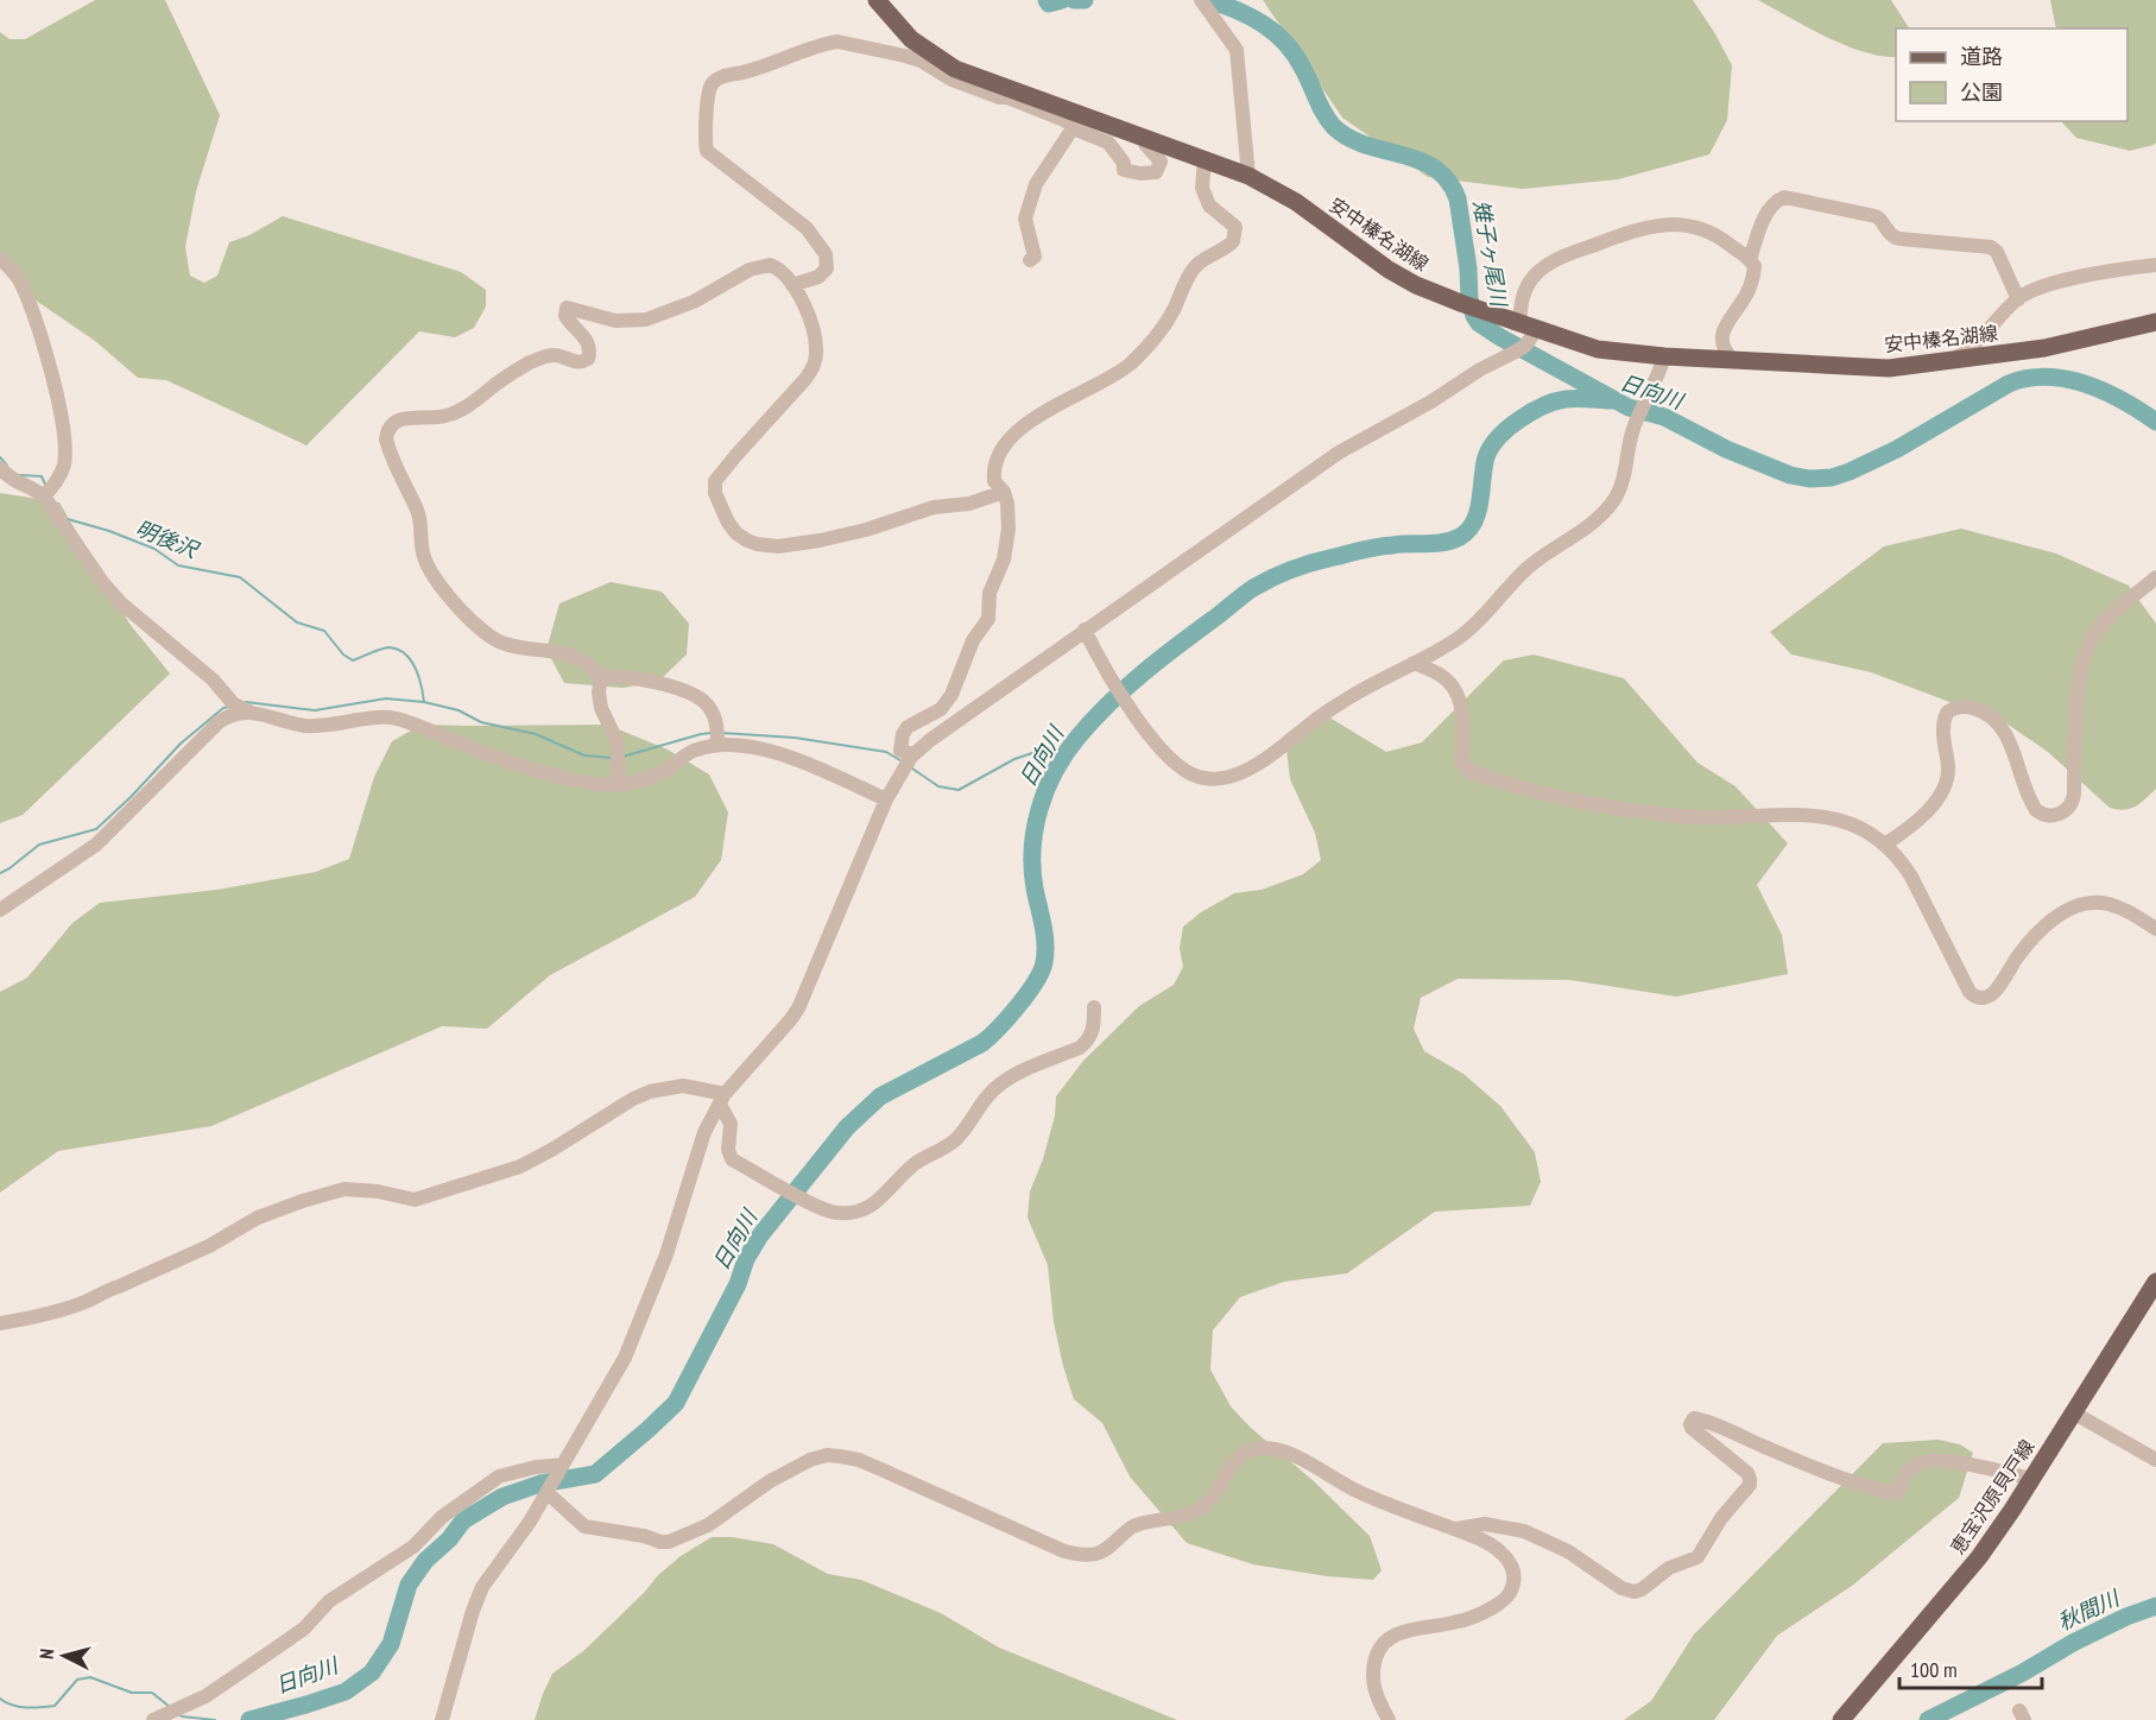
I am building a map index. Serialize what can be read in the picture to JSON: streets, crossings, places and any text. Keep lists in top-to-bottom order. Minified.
{"streets":{"main road":["安中榛名湖線","恵宝沢原貝戸線"]},"water":["雉子ヶ尾川","日向川","明後沢","秋間川"],"legend":["道路","公園"],"scale_bar":"100 m","north":"left"}
